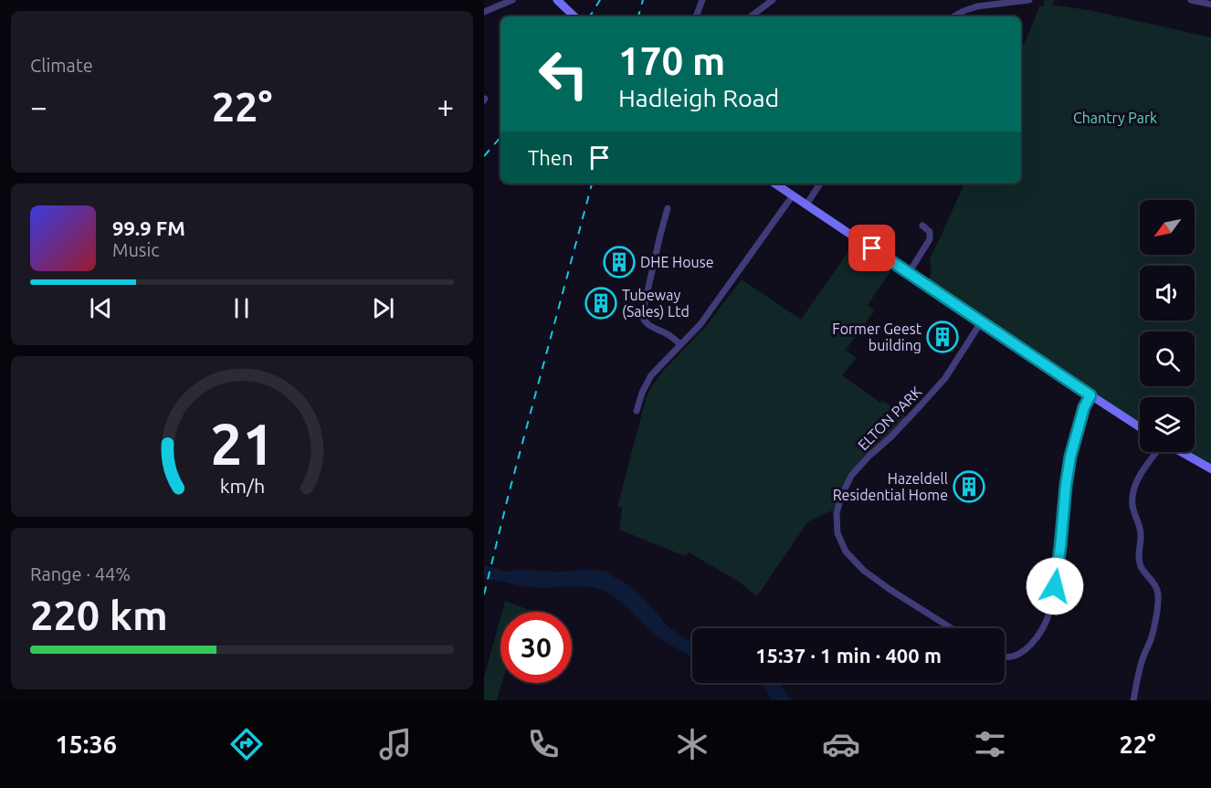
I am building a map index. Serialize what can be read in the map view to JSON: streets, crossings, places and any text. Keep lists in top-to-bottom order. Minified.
{"streets":{"street":["ELTON PARK"]},"parks":["Chantry Park"],"places":{"building":["DHE House","Tubeway (Sales) Ltd","Former Geest building","Hazeldell Residential Home"]},"north":"bottom left","page":{"tile":["Climate",["Range · 44%","220 km"]],"turn":["170 m","Hadleigh Road"],"heat":["−","22°","+"],"then":"Then","song":["99.9 FM","Music"],"limit":"30","trip":"15:37 · 1 min · 400 m","tabs":["15:36","22°"],"gauge":["21","km/h"]}}
